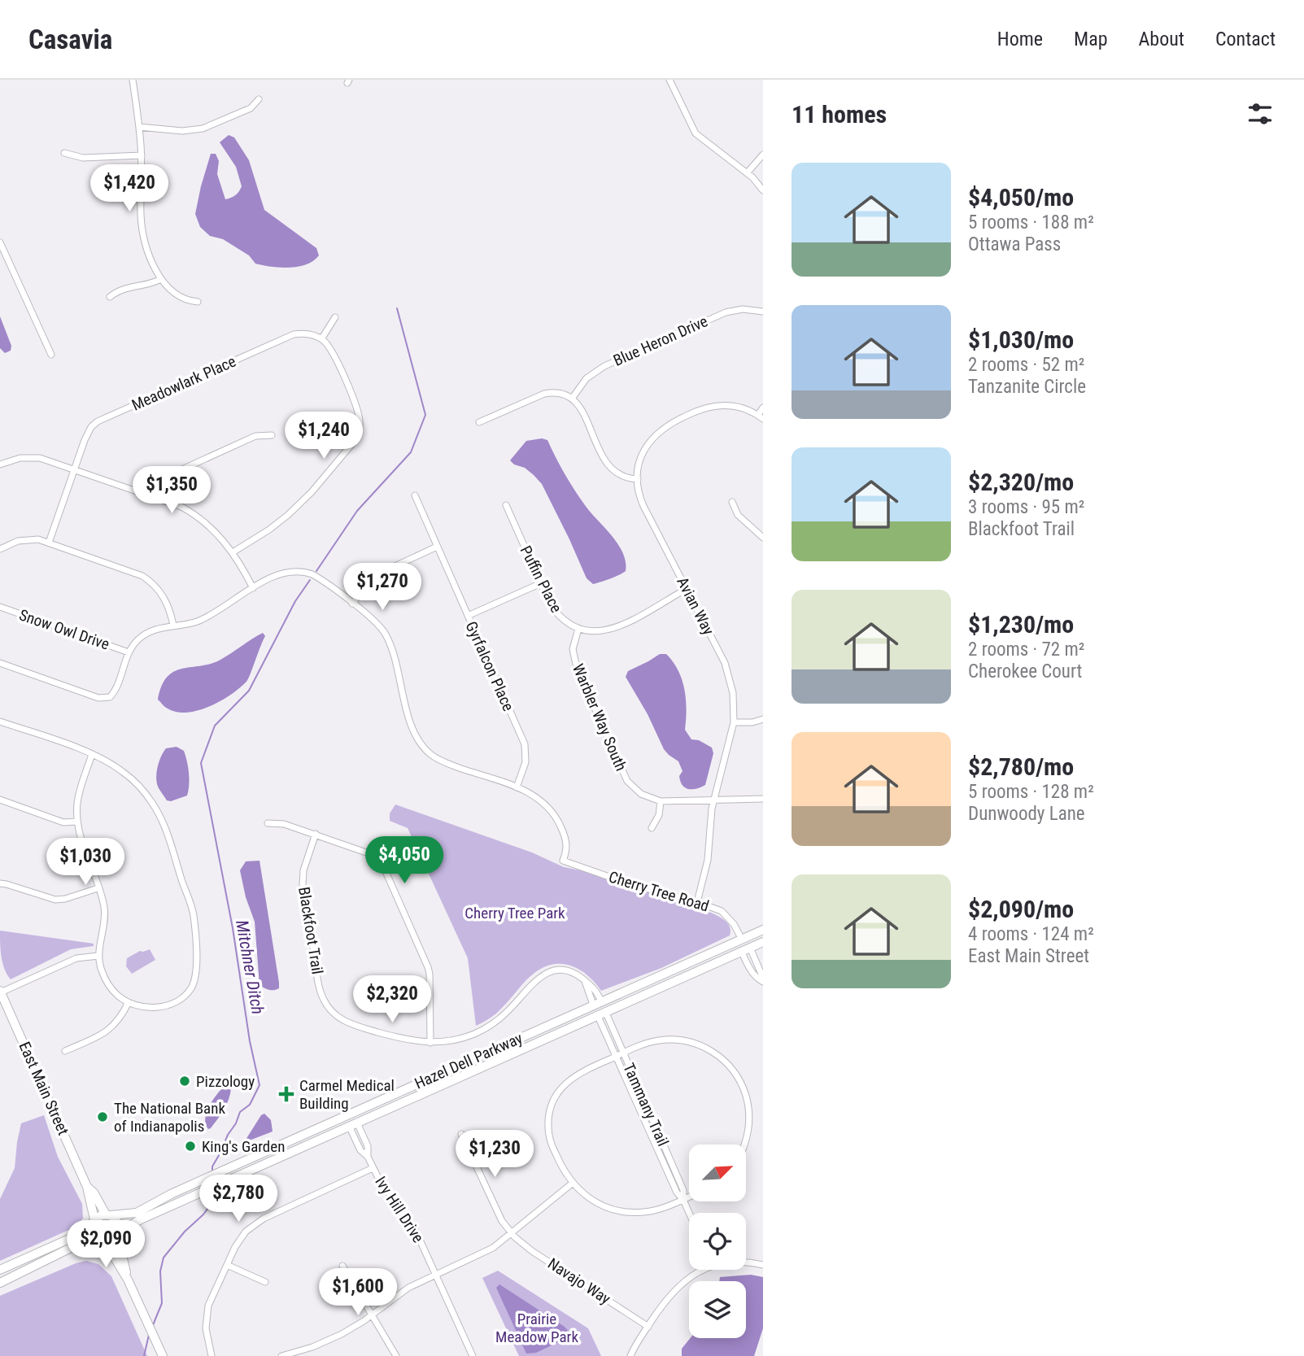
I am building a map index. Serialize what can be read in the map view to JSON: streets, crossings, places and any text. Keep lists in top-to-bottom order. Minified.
{"streets":{"main road":["Hazel Dell Parkway","East Main Street"],"street":["Blue Heron Drive","Meadowlark Place","Puffin Place","Avian Way","Snow Owl Drive","Gyrfalcon Place","Warbler Way South","Cherry Tree Road","Blackfoot Trail","Tammany Trail","Ivy Hill Drive","Navajo Way"]},"crossings":[["Puffin Place","Warbler Way South"],["Avian Way","Warbler Way South"],["Avian Way","Cherry Tree Road"],["Gyrfalcon Place","Cherry Tree Road"],["Cherry Tree Road","Hazel Dell Parkway"],["Blackfoot Trail","Hazel Dell Parkway"],["Hazel Dell Parkway","East Main Street"],["Hazel Dell Parkway","Tammany Trail"],["Hazel Dell Parkway","Ivy Hill Drive"]],"water":["Mitchner Ditch"],"parks":["Cherry Tree Park","Prairie Meadow Park"],"places":{"other":["Pizzology","The National Bank of Indianapolis","King's Garden"],"health":["Carmel Medical Building"]},"north":"top right","page":{"header":"Casavia","nav":["Home","Map","About","Contact"],"heading":"11 homes","list":[{"name":"$4,050/mo","note":"5 rooms · 188 m² · Ottawa Pass"},{"name":"$1,030/mo","note":"2 rooms · 52 m² · Tanzanite Circle"},{"name":"$2,320/mo","note":"3 rooms · 95 m² · Blackfoot Trail"},{"name":"$1,230/mo","note":"2 rooms · 72 m² · Cherokee Court"},{"name":"$2,780/mo","note":"5 rooms · 128 m² · Dunwoody Lane"},{"name":"$2,090/mo","note":"4 rooms · 124 m² · East Main Street"}],"price":["$1,420","$1,240","$1,350","$1,270","$4,050","$1,030","$2,320","$1,230","$2,780","$2,090","$1,600"]}}
